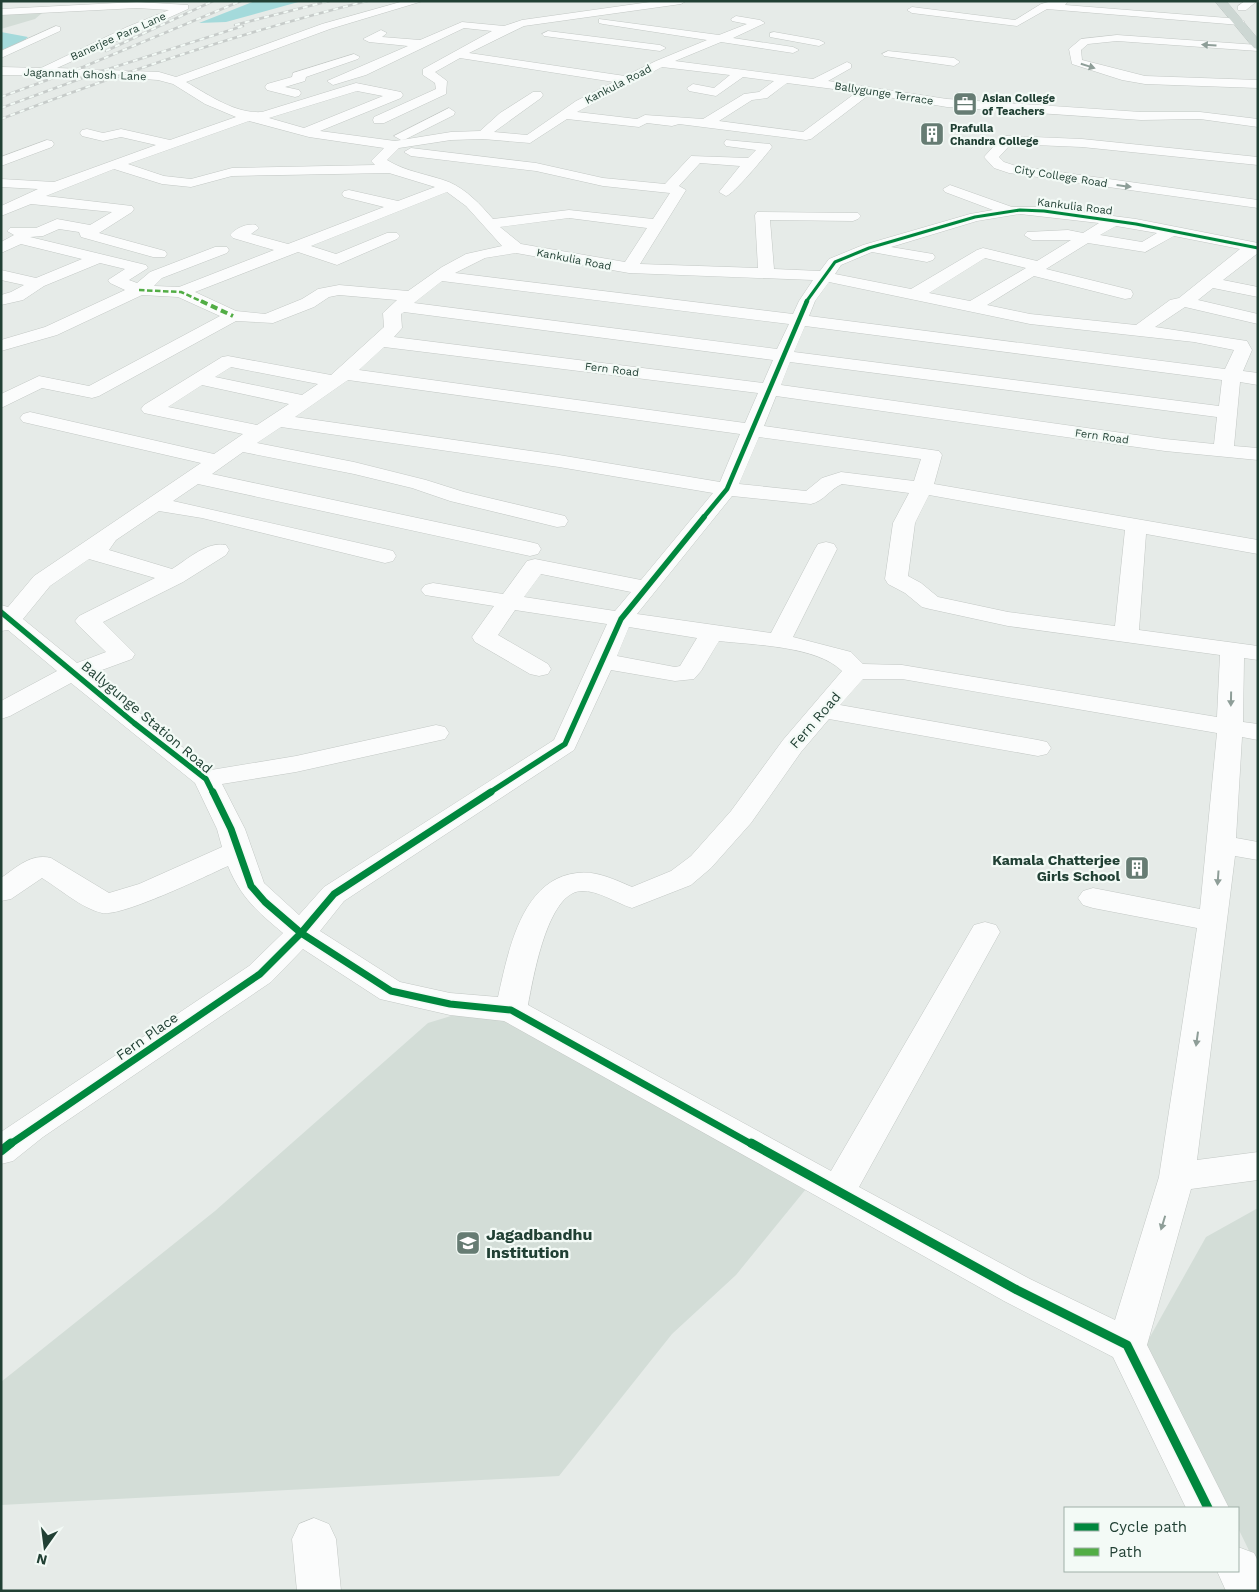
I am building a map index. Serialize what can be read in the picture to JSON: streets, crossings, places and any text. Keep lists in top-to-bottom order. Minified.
{"streets":{"street":["Banerjee Para Lane","Jagannath Ghosh Lane","Kankula Road","Ballygunge Terrace","City College Road","Kankulia Road","Fern Road","Ballygunge Station Road","Fern Place"]},"crossings":[["Banerjee Para Lane","Jagannath Ghosh Lane"],["Jagannath Ghosh Lane","Kankula Road"],["Kankula Road","Ballygunge Terrace"],["Kankulia Road","Fern Place"],["Fern Road","Ballygunge Station Road"],["Fern Road","Fern Place"],["Ballygunge Station Road","Fern Place"]],"places":{"office":["Asian College of Teachers"],"building":["Prafulla Chandra College","Kamala Chatterjee Girls School"],"school or university":["Jagadbandhu Institution"]},"legend":["Cycle path","Path"],"north":"bottom"}
